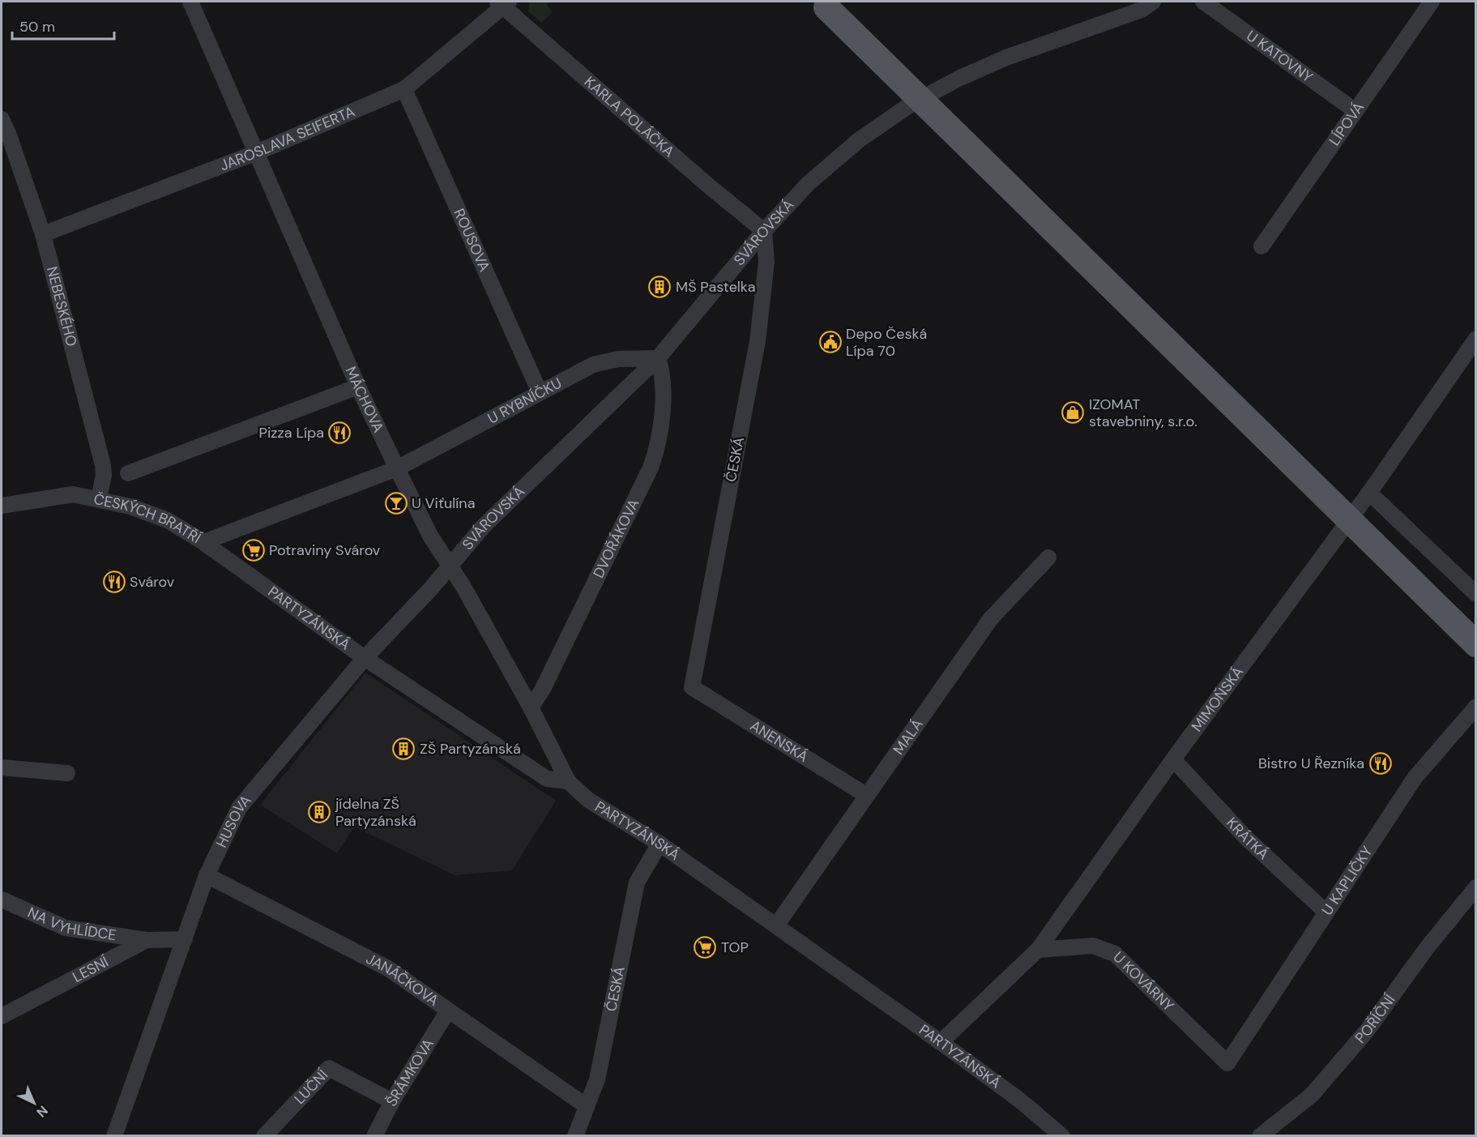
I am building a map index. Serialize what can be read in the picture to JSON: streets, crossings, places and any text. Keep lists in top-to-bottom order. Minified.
{"streets":{"street":["U KATOVNY","KARLA POLÁČKA","LÍPOVÁ","JAROSLAVA SEIFERTA","SVÁROVSKÁ","ROUSOVA","NEBESKÉHO","MÁCHOVA","U RYBNÍČKU","ČESKÁ","ČESKÝCH BRATŘÍ","DVOŘÁKOVA","PARTYZÁNSKÁ","MIMOŇSKÁ","MALÁ","ANENSKÁ","HUSOVA","KRÁTKÁ","U KAPLIČKY","NA VYHLÍDCE","LESNÍ","JANÁČKOVA","U KOVÁRNY","POŘÍČNÍ","ŠRÁMKOVA","LUČNÍ"]},"crossings":[["U KATOVNY","LÍPOVÁ"],["KARLA POLÁČKA","JAROSLAVA SEIFERTA"],["KARLA POLÁČKA","SVÁROVSKÁ"],["KARLA POLÁČKA","ČESKÁ"],["JAROSLAVA SEIFERTA","ROUSOVA"],["JAROSLAVA SEIFERTA","NEBESKÉHO"],["JAROSLAVA SEIFERTA","MÁCHOVA"],["SVÁROVSKÁ","MÁCHOVA"],["SVÁROVSKÁ","U RYBNÍČKU"],["SVÁROVSKÁ","ČESKÁ"],["SVÁROVSKÁ","DVOŘÁKOVA"],["SVÁROVSKÁ","HUSOVA"],["ROUSOVA","U RYBNÍČKU"],["NEBESKÉHO","ČESKÝCH BRATŘÍ"],["MÁCHOVA","U RYBNÍČKU"],["MÁCHOVA","ČESKÝCH BRATŘÍ"],["MÁCHOVA","DVOŘÁKOVA"],["MÁCHOVA","PARTYZÁNSKÁ"],["MÁCHOVA","HUSOVA"],["U RYBNÍČKU","ČESKÝCH BRATŘÍ"],["U RYBNÍČKU","DVOŘÁKOVA"],["ČESKÁ","PARTYZÁNSKÁ"],["ČESKÁ","ANENSKÁ"],["ČESKÁ","JANÁČKOVA"],["ČESKÝCH BRATŘÍ","PARTYZÁNSKÁ"],["PARTYZÁNSKÁ","MIMOŇSKÁ"],["PARTYZÁNSKÁ","MALÁ"],["PARTYZÁNSKÁ","HUSOVA"],["MIMOŇSKÁ","KRÁTKÁ"],["MIMOŇSKÁ","U KOVÁRNY"],["MALÁ","ANENSKÁ"],["HUSOVA","LESNÍ"],["HUSOVA","JANÁČKOVA"],["KRÁTKÁ","U KAPLIČKY"],["U KAPLIČKY","U KOVÁRNY"],["NA VYHLÍDCE","LESNÍ"],["JANÁČKOVA","ŠRÁMKOVA"],["ŠRÁMKOVA","LUČNÍ"]],"places":{"building":["MŠ Pastelka","ZŠ Partyzánská","jídelna ZŠ Partyzánská"],"public building":["Depo Česká Lípa 70"],"shop":["IZOMAT stavebniny, s.r.o."],"restaurant":["Pizza Lípa","Svárov","Bistro U Řezníka"],"bar":["U Viťulína"],"supermarket":["Potraviny Svárov","TOP"]},"scale_bar":"50 m","north":"bottom right"}
